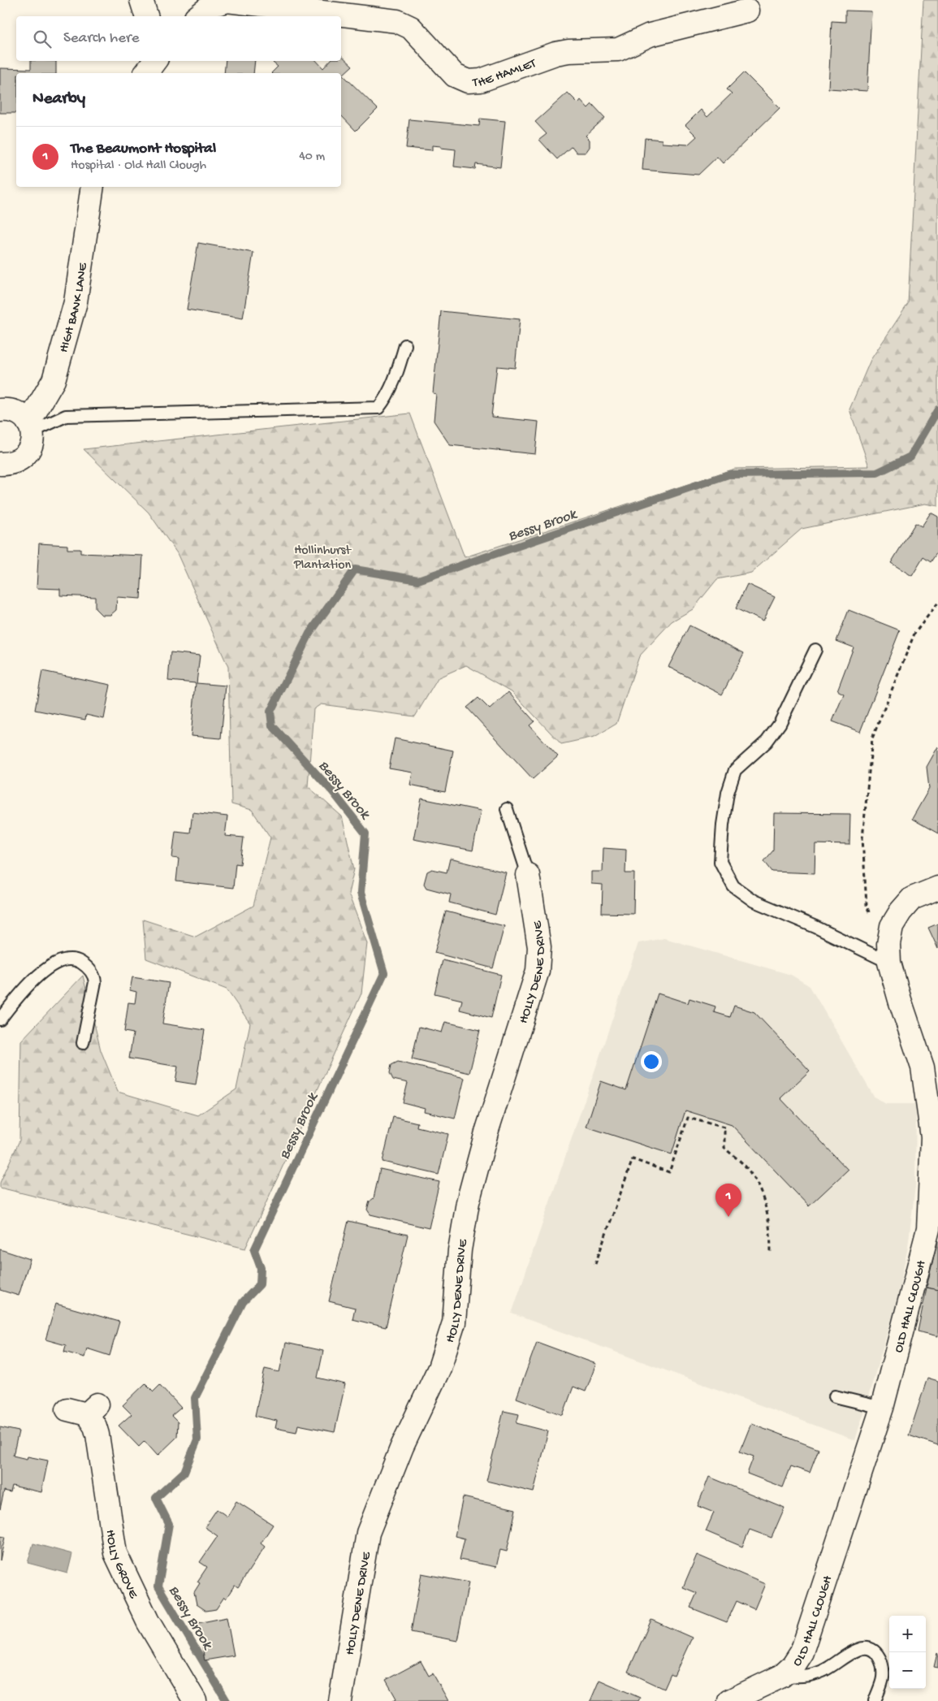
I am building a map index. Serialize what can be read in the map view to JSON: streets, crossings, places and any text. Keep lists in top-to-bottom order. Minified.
{"streets":{"street":["THE HAMLET","HIGH BANK LANE","HOLLY DENE DRIVE","OLD HALL CLOUGH","HOLLY GROVE"]},"water":["Bessy Brook"],"parks":["Hollinhurst Plantation"],"page":{"search":"Search here","heading":"Nearby","list":[{"mark":"1","name":"The Beaumont Hospital","note":"Hospital · Old Hall Clough","value":"40 m"}],"pins":"1","map_buttons":["+","−"]}}
